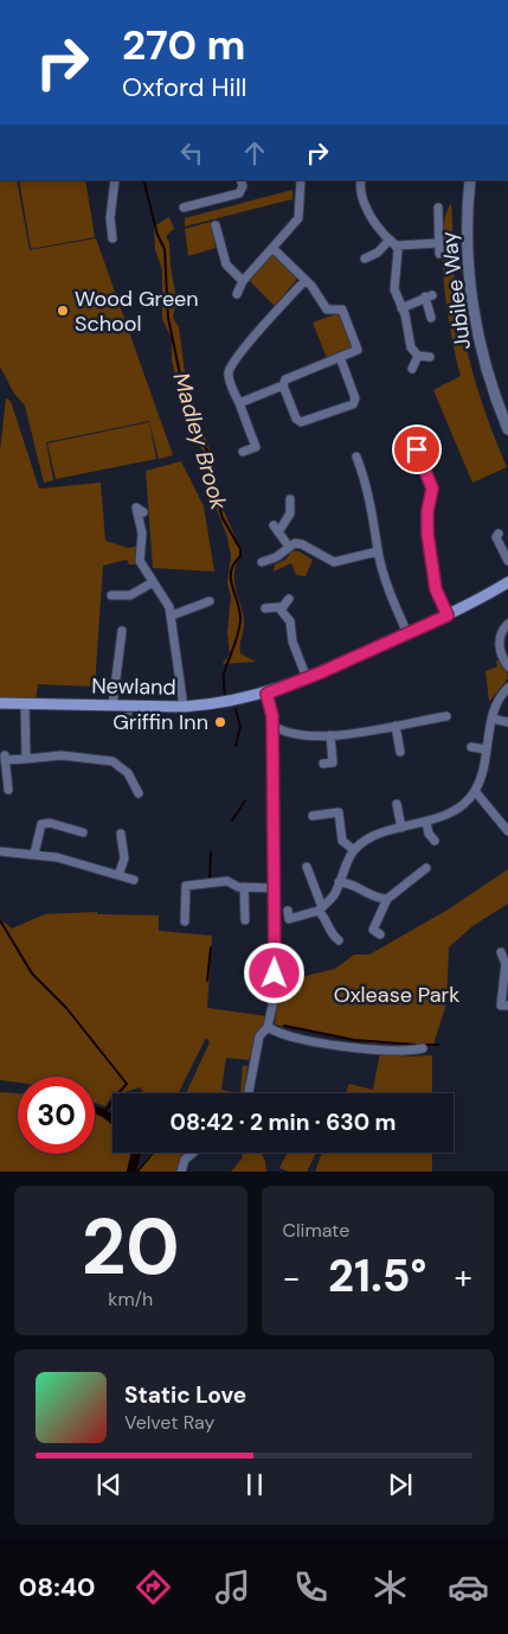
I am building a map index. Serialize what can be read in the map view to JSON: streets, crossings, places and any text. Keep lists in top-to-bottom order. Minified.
{"streets":{"main road":["Newland"],"street":["Jubilee Way"]},"water":["Madley Brook"],"parks":["Oxlease Park"],"places":["Wood Green School","Griffin Inn"],"page":{"turn":["270 m","Oxford Hill"],"limit":"30","trip":"08:42 · 2 min · 630 m","tile":[["20","km/h"],"Climate"],"heat":["−","21.5°","+"],"song":["Static Love","Velvet Ray"],"tabs":"08:40"}}
